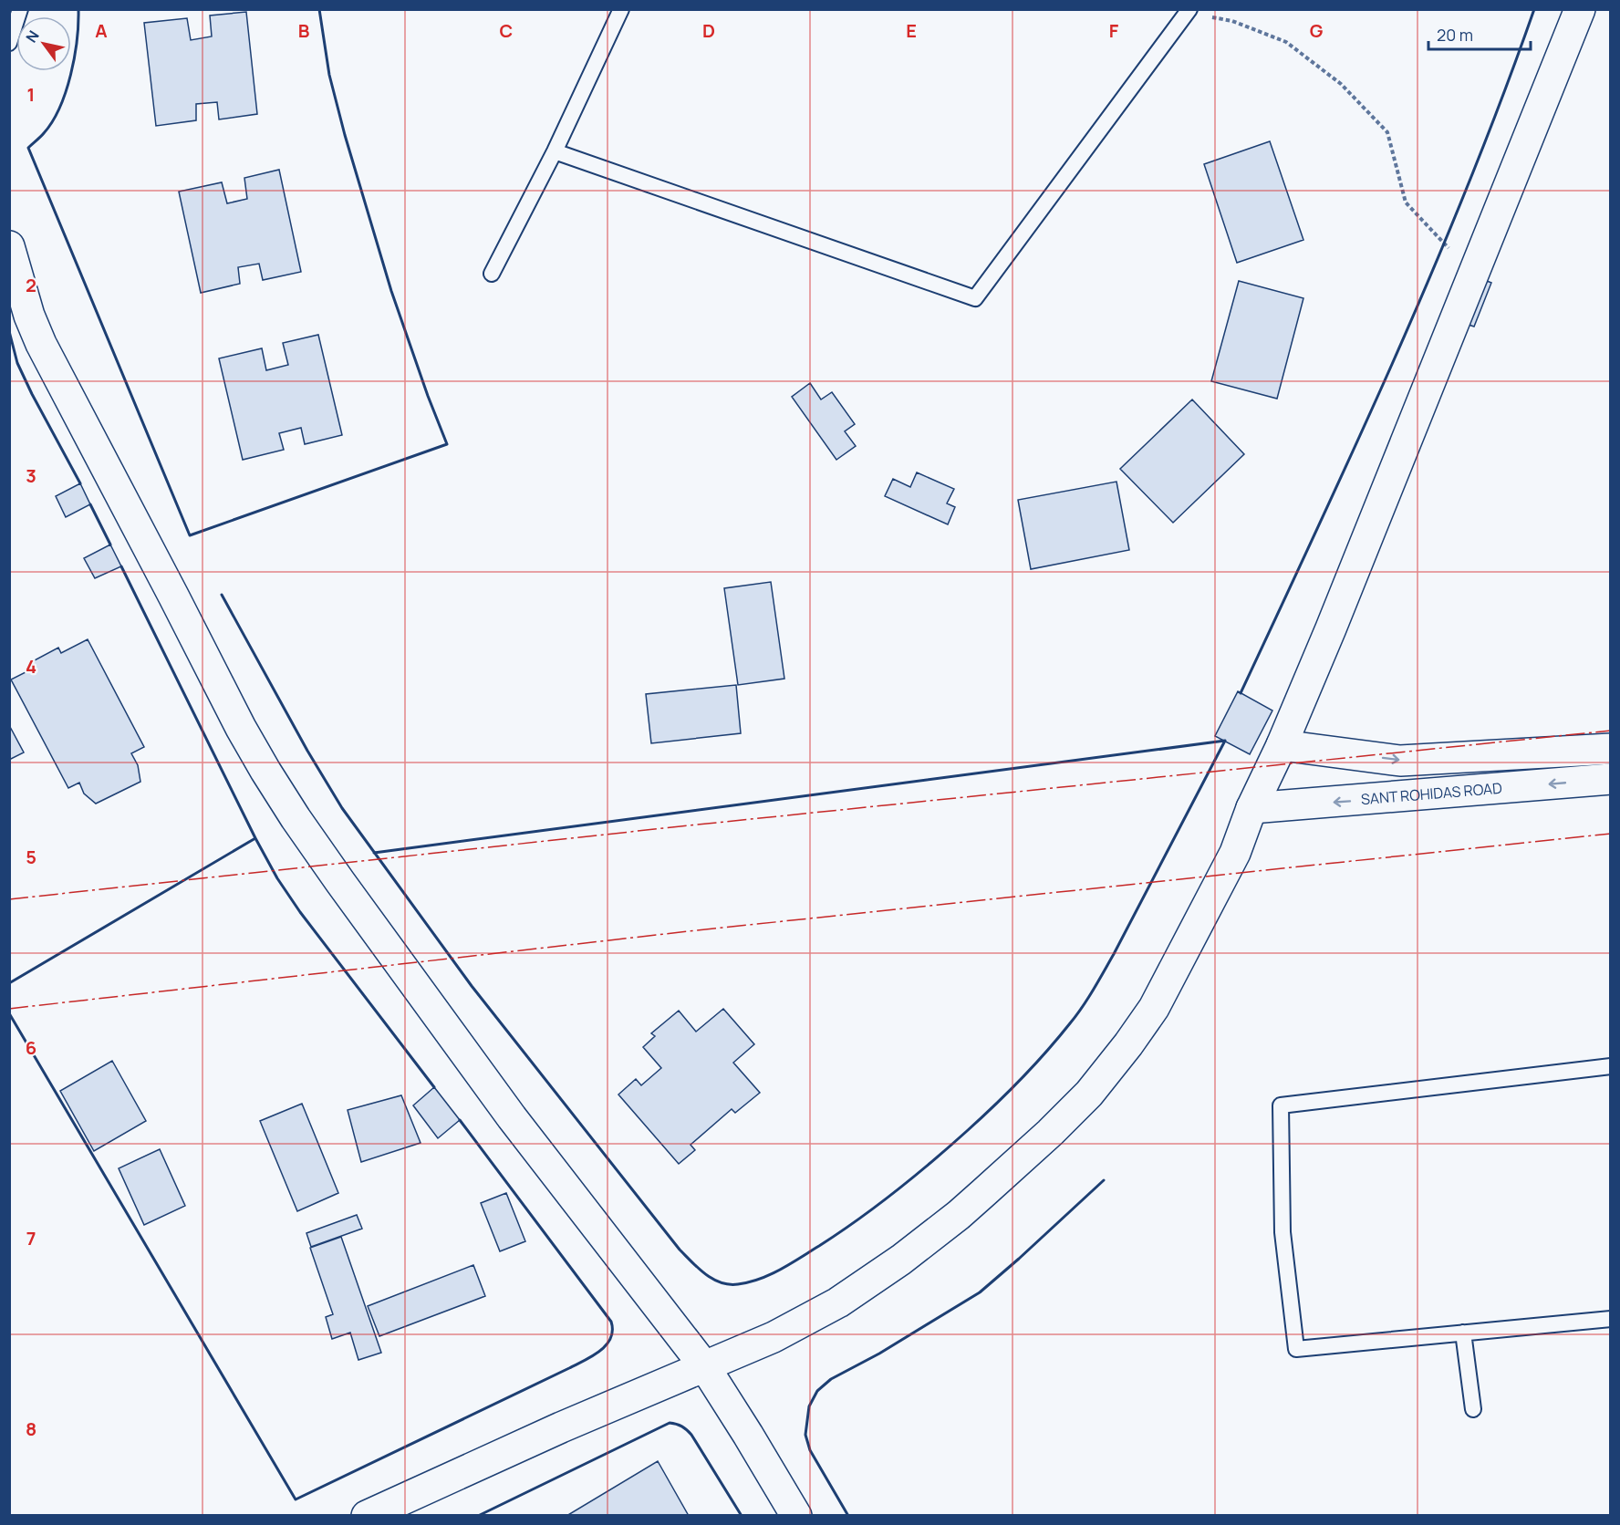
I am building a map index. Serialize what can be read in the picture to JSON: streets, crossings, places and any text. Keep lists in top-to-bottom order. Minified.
{"streets":{"main road":["SANT ROHIDAS ROAD"]},"scale_bar":"20 m","north":"top left","grid":{"columns":["A","B","C","D","E","F","G"],"rows":["1","2","3","4","5","6","7","8"]}}
